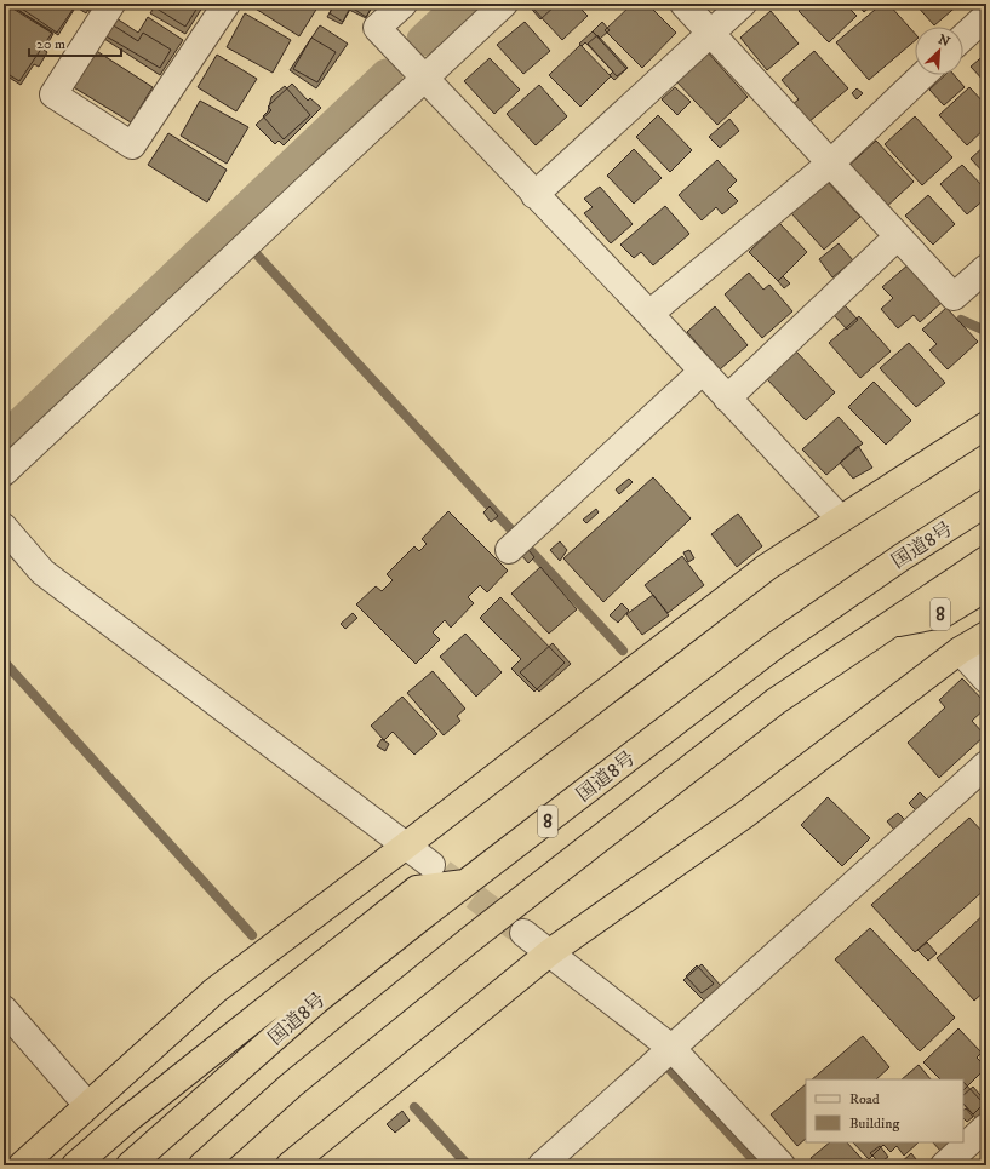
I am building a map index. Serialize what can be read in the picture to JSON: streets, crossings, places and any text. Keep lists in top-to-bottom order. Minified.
{"streets":{"highway":["国道8号","8"]},"legend":["Road","Building"],"scale_bar":"20 m","north":"top right"}
